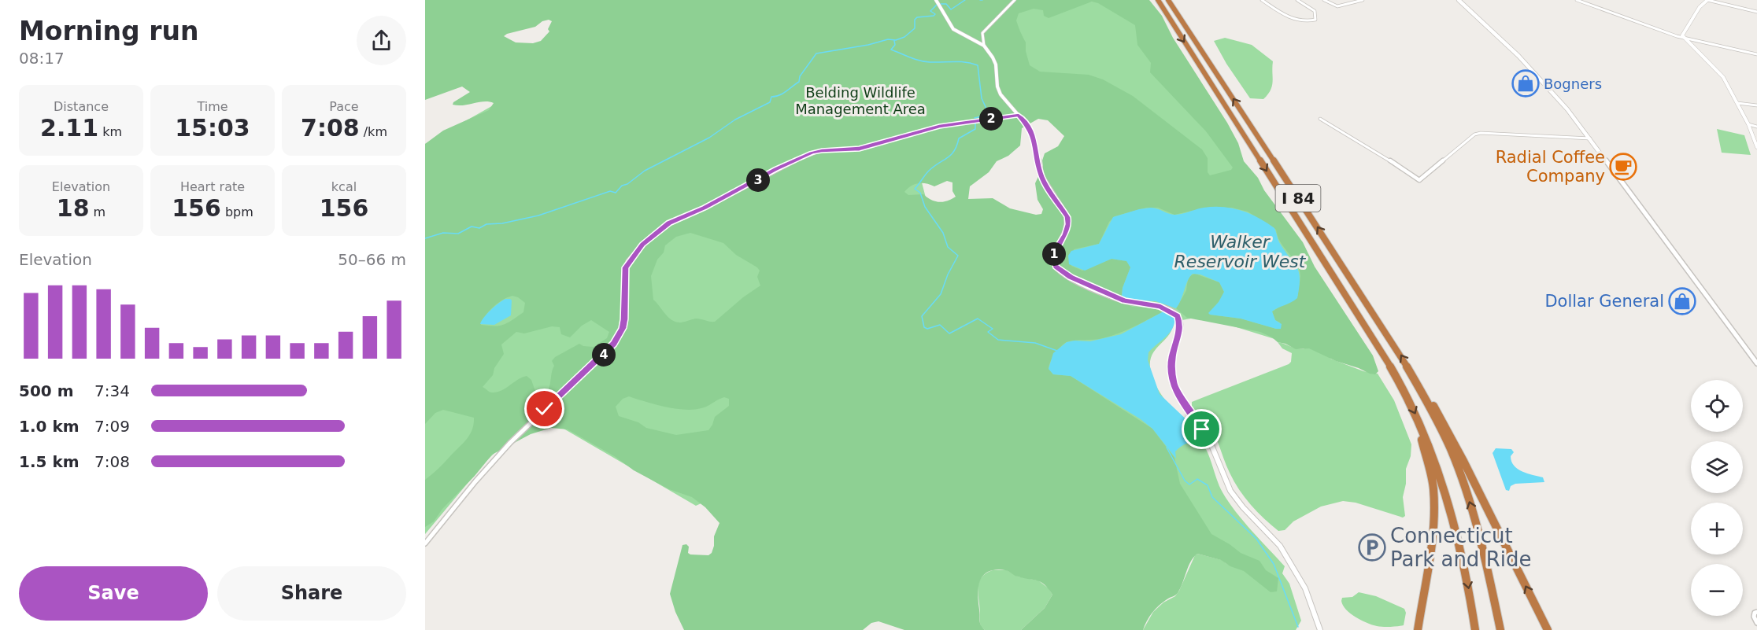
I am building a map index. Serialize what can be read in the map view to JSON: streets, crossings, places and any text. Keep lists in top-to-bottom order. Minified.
{"streets":{"highway":["I 84"]},"water":["Walker Reservoir West"],"parks":["Belding Wildlife Management Area"],"places":{"shop":["Bogners","Dollar General"],"cafe":["Radial Coffee Company"],"parking":["Connecticut Park and Ride"]},"page":{"heading":["Morning run","08:17"],"stats":[["Distance","2.11 km"],["Time","15:03"],["Pace","7:08 /km"],["Elevation","18 m"],["Heart rate","156 bpm"],["kcal","156"]],"pins":["2","3","1","4"],"chart":["Elevation","50–66 m"],"list":[{"name":"500 m","note":"7:34"},{"name":"1.0 km","note":"7:09"},{"name":"1.5 km","note":"7:08"}],"map_buttons":["+","−"],"buttons":["Save","Share"]}}
